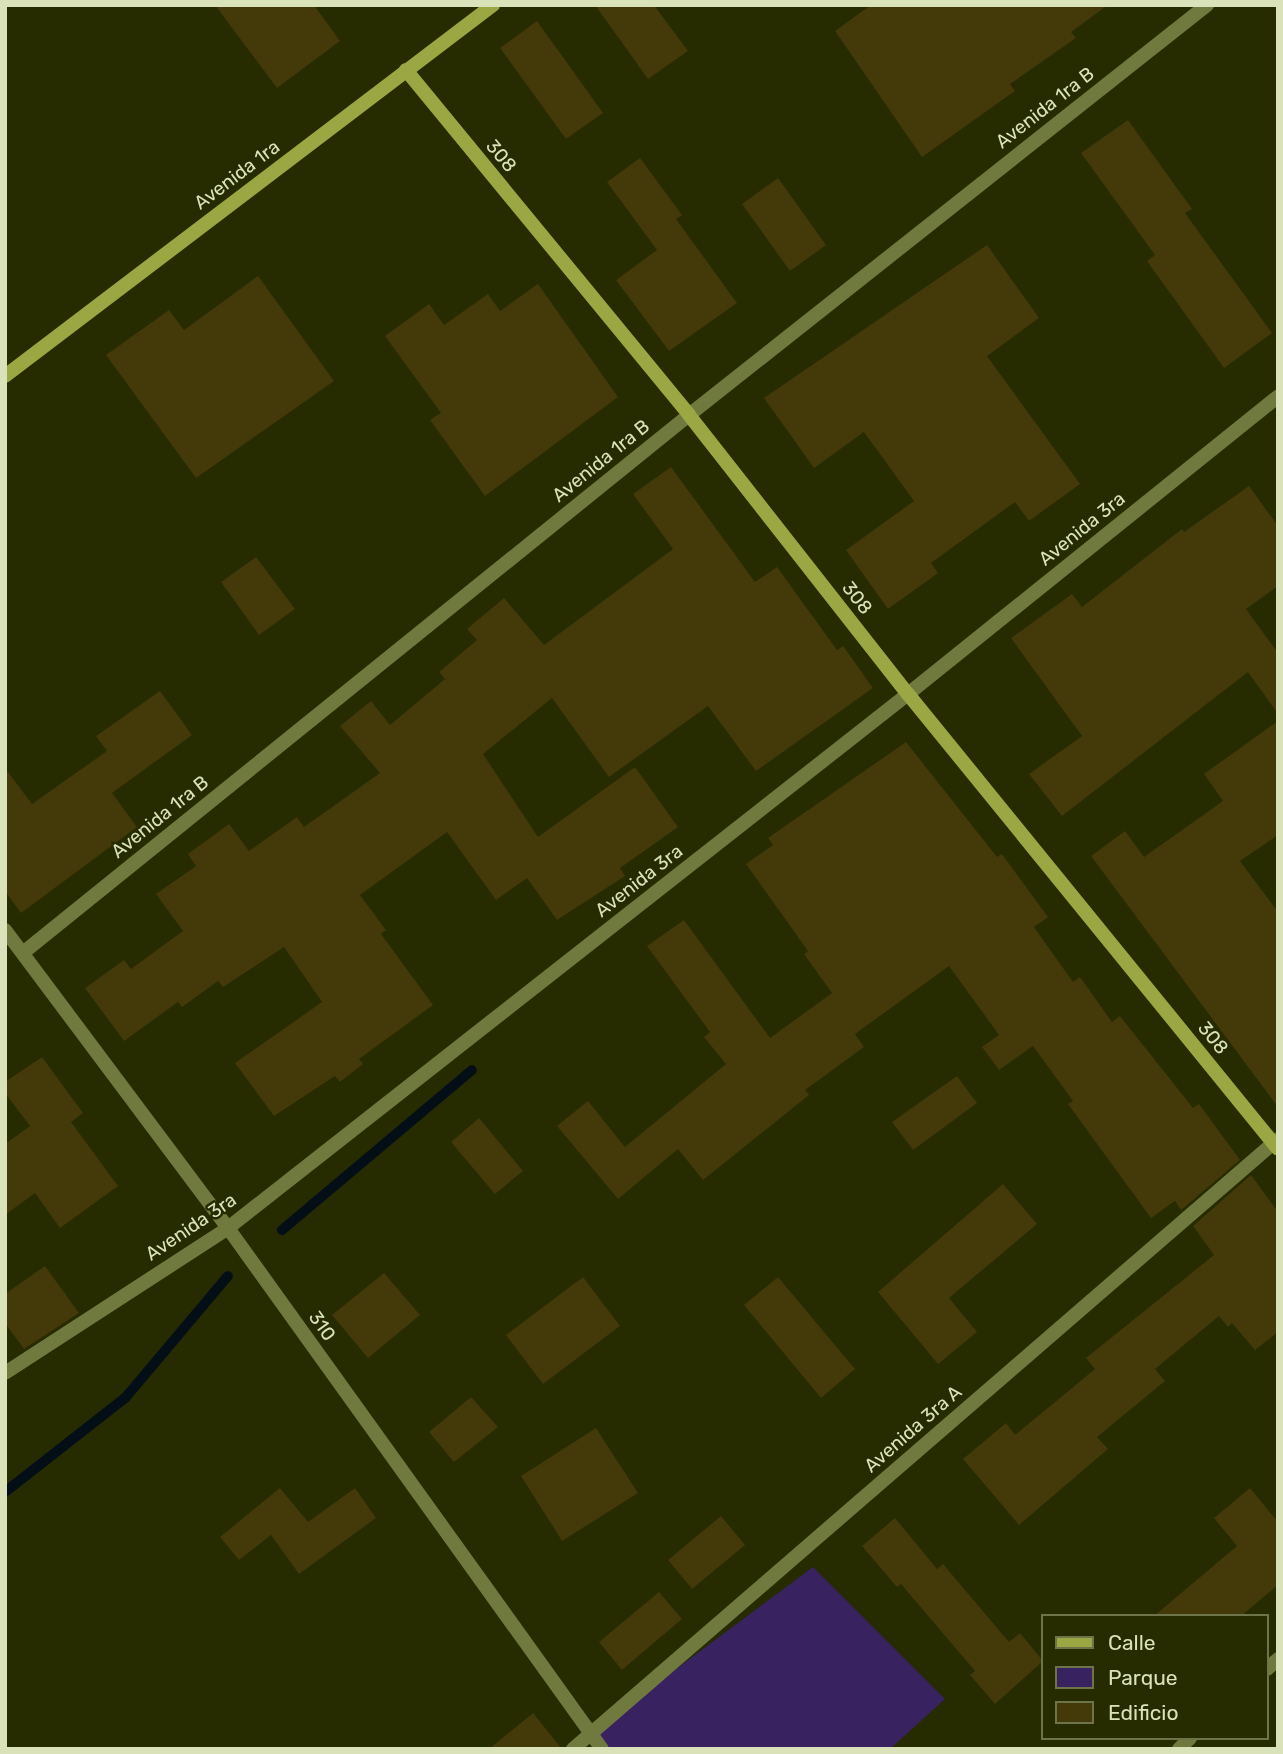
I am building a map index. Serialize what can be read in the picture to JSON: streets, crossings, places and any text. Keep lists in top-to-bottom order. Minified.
{"streets":{"street":["Avenida 1ra B","308","Avenida 1ra","Avenida 3ra","310","Avenida 3ra A"]},"crossings":[["Avenida 1ra B","308"],["Avenida 1ra B","310"],["308","Avenida 1ra"],["308","Avenida 3ra"],["308","Avenida 3ra A"],["Avenida 3ra","310"],["310","Avenida 3ra A"]],"legend":["Calle","Parque","Edificio"]}
